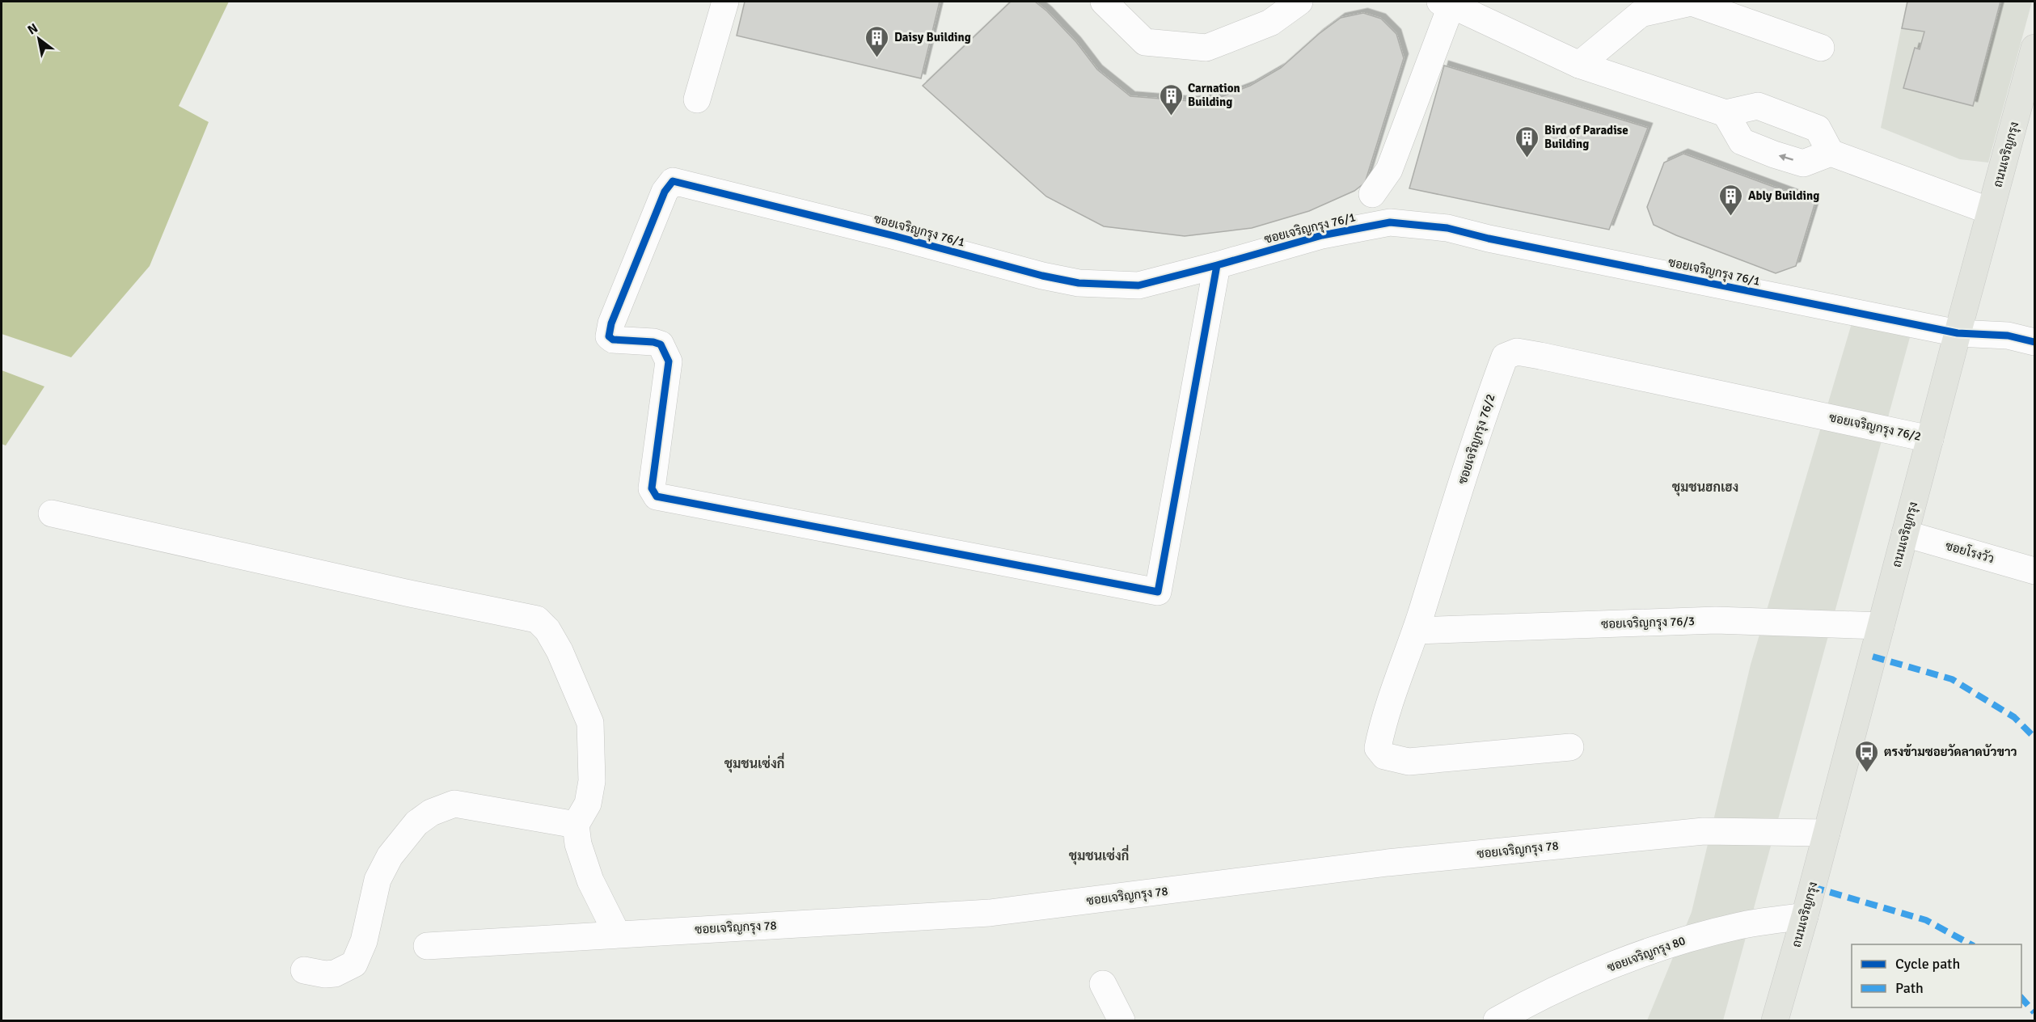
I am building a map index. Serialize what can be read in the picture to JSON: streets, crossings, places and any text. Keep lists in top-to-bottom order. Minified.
{"streets":{"main road":["ถนนเจริญกรุง"],"street":["ซอยเจริญกรุง 76/1","ซอยเจริญกรุง 76/2","ซอยโรงวัว","ซอยเจริญกรุง 76/3","ซอยเจริญกรุง 78","ซอยเจริญกรุง 80"]},"crossings":[["ถนนเจริญกรุง","ซอยเจริญกรุง 76/1"],["ถนนเจริญกรุง","ซอยเจริญกรุง 76/2"],["ถนนเจริญกรุง","ซอยโรงวัว"],["ถนนเจริญกรุง","ซอยเจริญกรุง 76/3"],["ถนนเจริญกรุง","ซอยเจริญกรุง 78"],["ถนนเจริญกรุง","ซอยเจริญกรุง 80"],["ซอยเจริญกรุง 76/2","ซอยเจริญกรุง 76/3"]],"districts":["ชุมชนฮกเฮง","ชุมชนเซ่งกี่","ชุมชนเซ่งกี่"],"places":{"building":["Daisy Building","Carnation Building","Bird of Paradise Building","Ably Building"],"bus stop":["ตรงข้ามซอยวัดลาดบัวขาว"]},"legend":["Cycle path","Path"],"north":"top left"}
